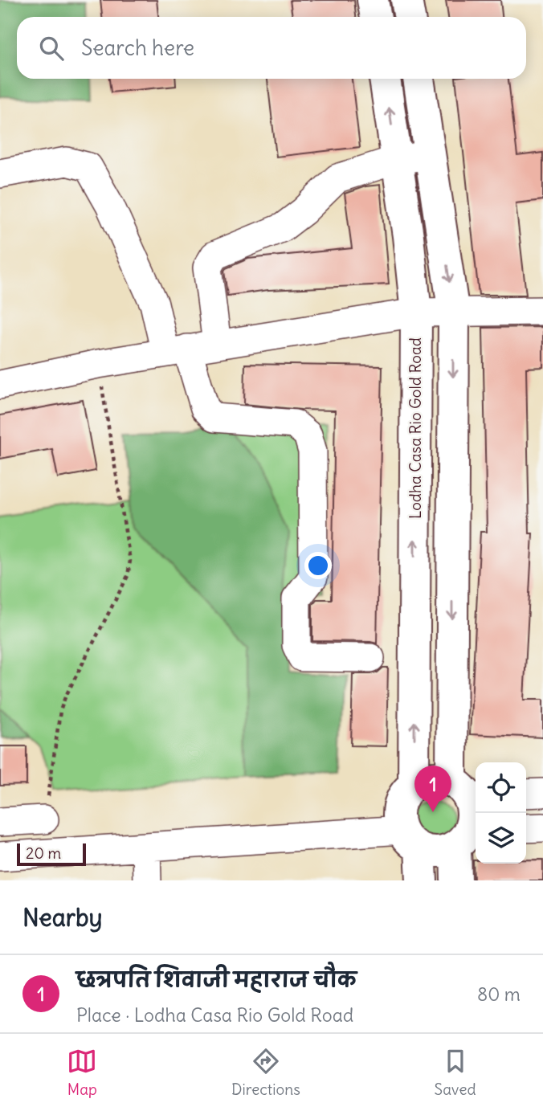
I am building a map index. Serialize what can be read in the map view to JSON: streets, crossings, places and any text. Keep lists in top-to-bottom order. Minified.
{"streets":{"street":["Lodha Casa Rio Gold Road"]},"scale_bar":"20 m","page":{"search":"Search here","pins":"1","scale":"20 m","heading":"Nearby","list":[{"mark":"1","name":"छत्रपति शिवाजी महाराज चौक","note":"Place · Lodha Casa Rio Gold Road","value":"80 m"}],"nav":["Map","Directions","Saved"]}}
